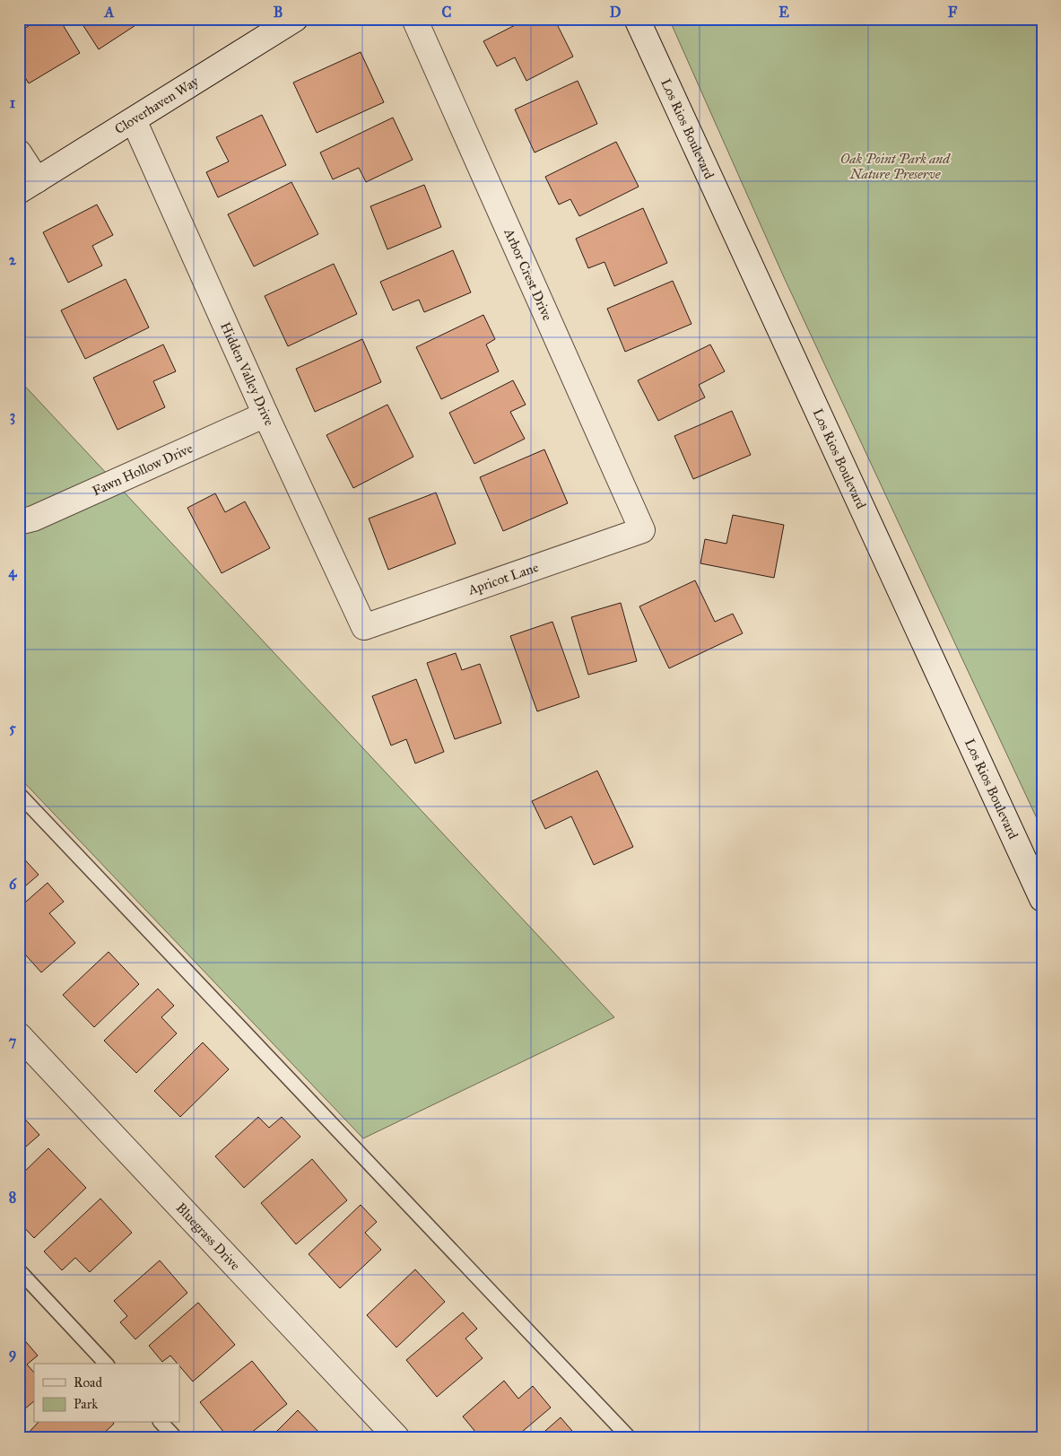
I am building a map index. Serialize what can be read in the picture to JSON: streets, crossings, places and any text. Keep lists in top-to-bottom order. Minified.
{"streets":{"street":["Cloverhaven Way","Los Rios Boulevard","Arbor Crest Drive","Hidden Valley Drive","Fawn Hollow Drive","Apricot Lane","Bluegrass Drive"]},"crossings":[["Cloverhaven Way","Hidden Valley Drive"],["Arbor Crest Drive","Apricot Lane"],["Hidden Valley Drive","Fawn Hollow Drive"],["Hidden Valley Drive","Apricot Lane"]],"parks":["Oak Point Park and Nature Preserve"],"legend":["Road","Park"],"grid":{"columns":["A","B","C","D","E","F"],"rows":["1","2","3","4","5","6","7","8","9"]}}
